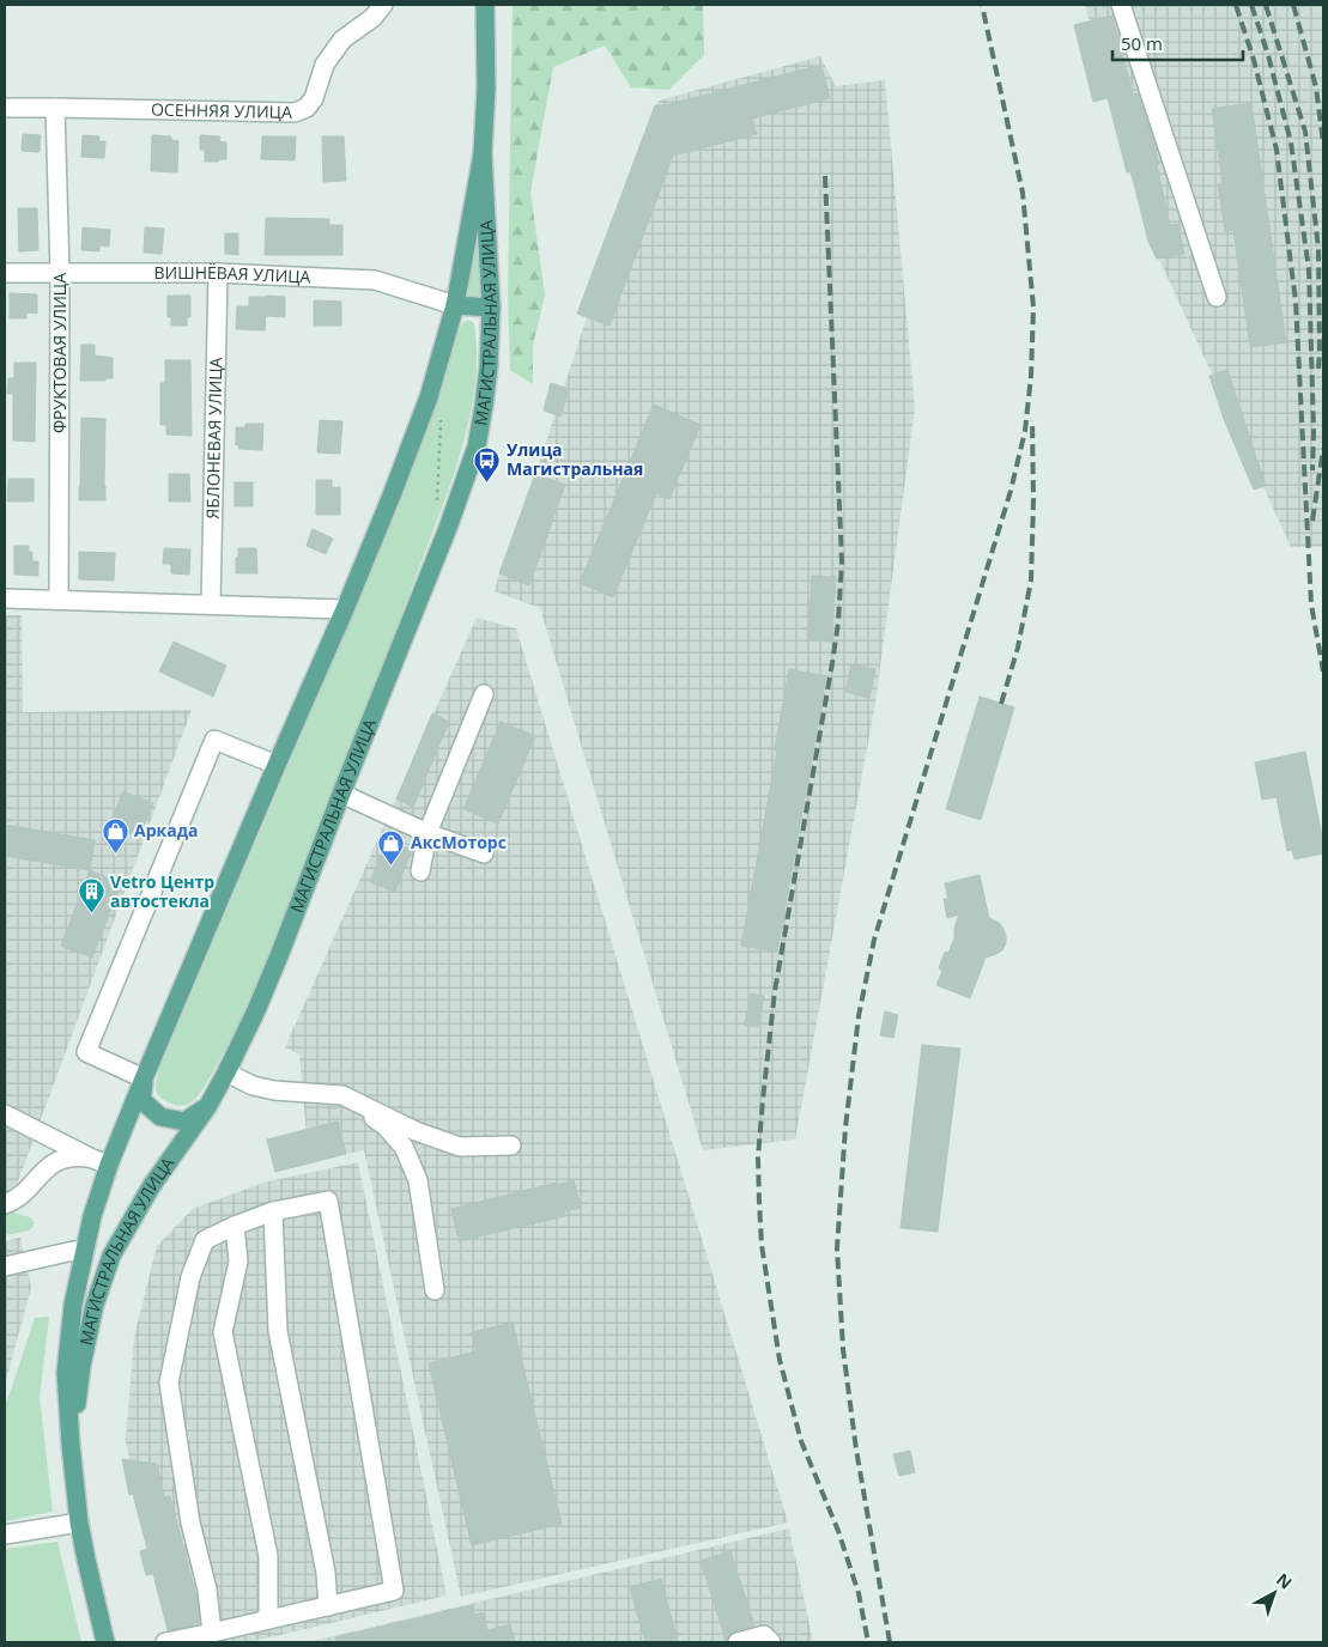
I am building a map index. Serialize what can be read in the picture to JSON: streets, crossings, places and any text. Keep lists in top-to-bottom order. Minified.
{"streets":{"main road":["МАГИСТРАЛЬНАЯ УЛИЦА"],"street":["ОСЕННЯЯ УЛИЦА","ВИШНЁВАЯ УЛИЦА","ФРУКТОВАЯ УЛИЦА","ЯБЛОНЕВАЯ УЛИЦА"]},"crossings":[["ОСЕННЯЯ УЛИЦА","ФРУКТОВАЯ УЛИЦА"],["ВИШНЁВАЯ УЛИЦА","МАГИСТРАЛЬНАЯ УЛИЦА"],["ВИШНЁВАЯ УЛИЦА","ФРУКТОВАЯ УЛИЦА"],["ВИШНЁВАЯ УЛИЦА","ЯБЛОНЕВАЯ УЛИЦА"]],"places":{"bus stop":["Улица Магистральная"],"shop":["Аркада","АксМоторс"],"building":["Vetro Центр автостекла"]},"scale_bar":"50 m","north":"top right"}
